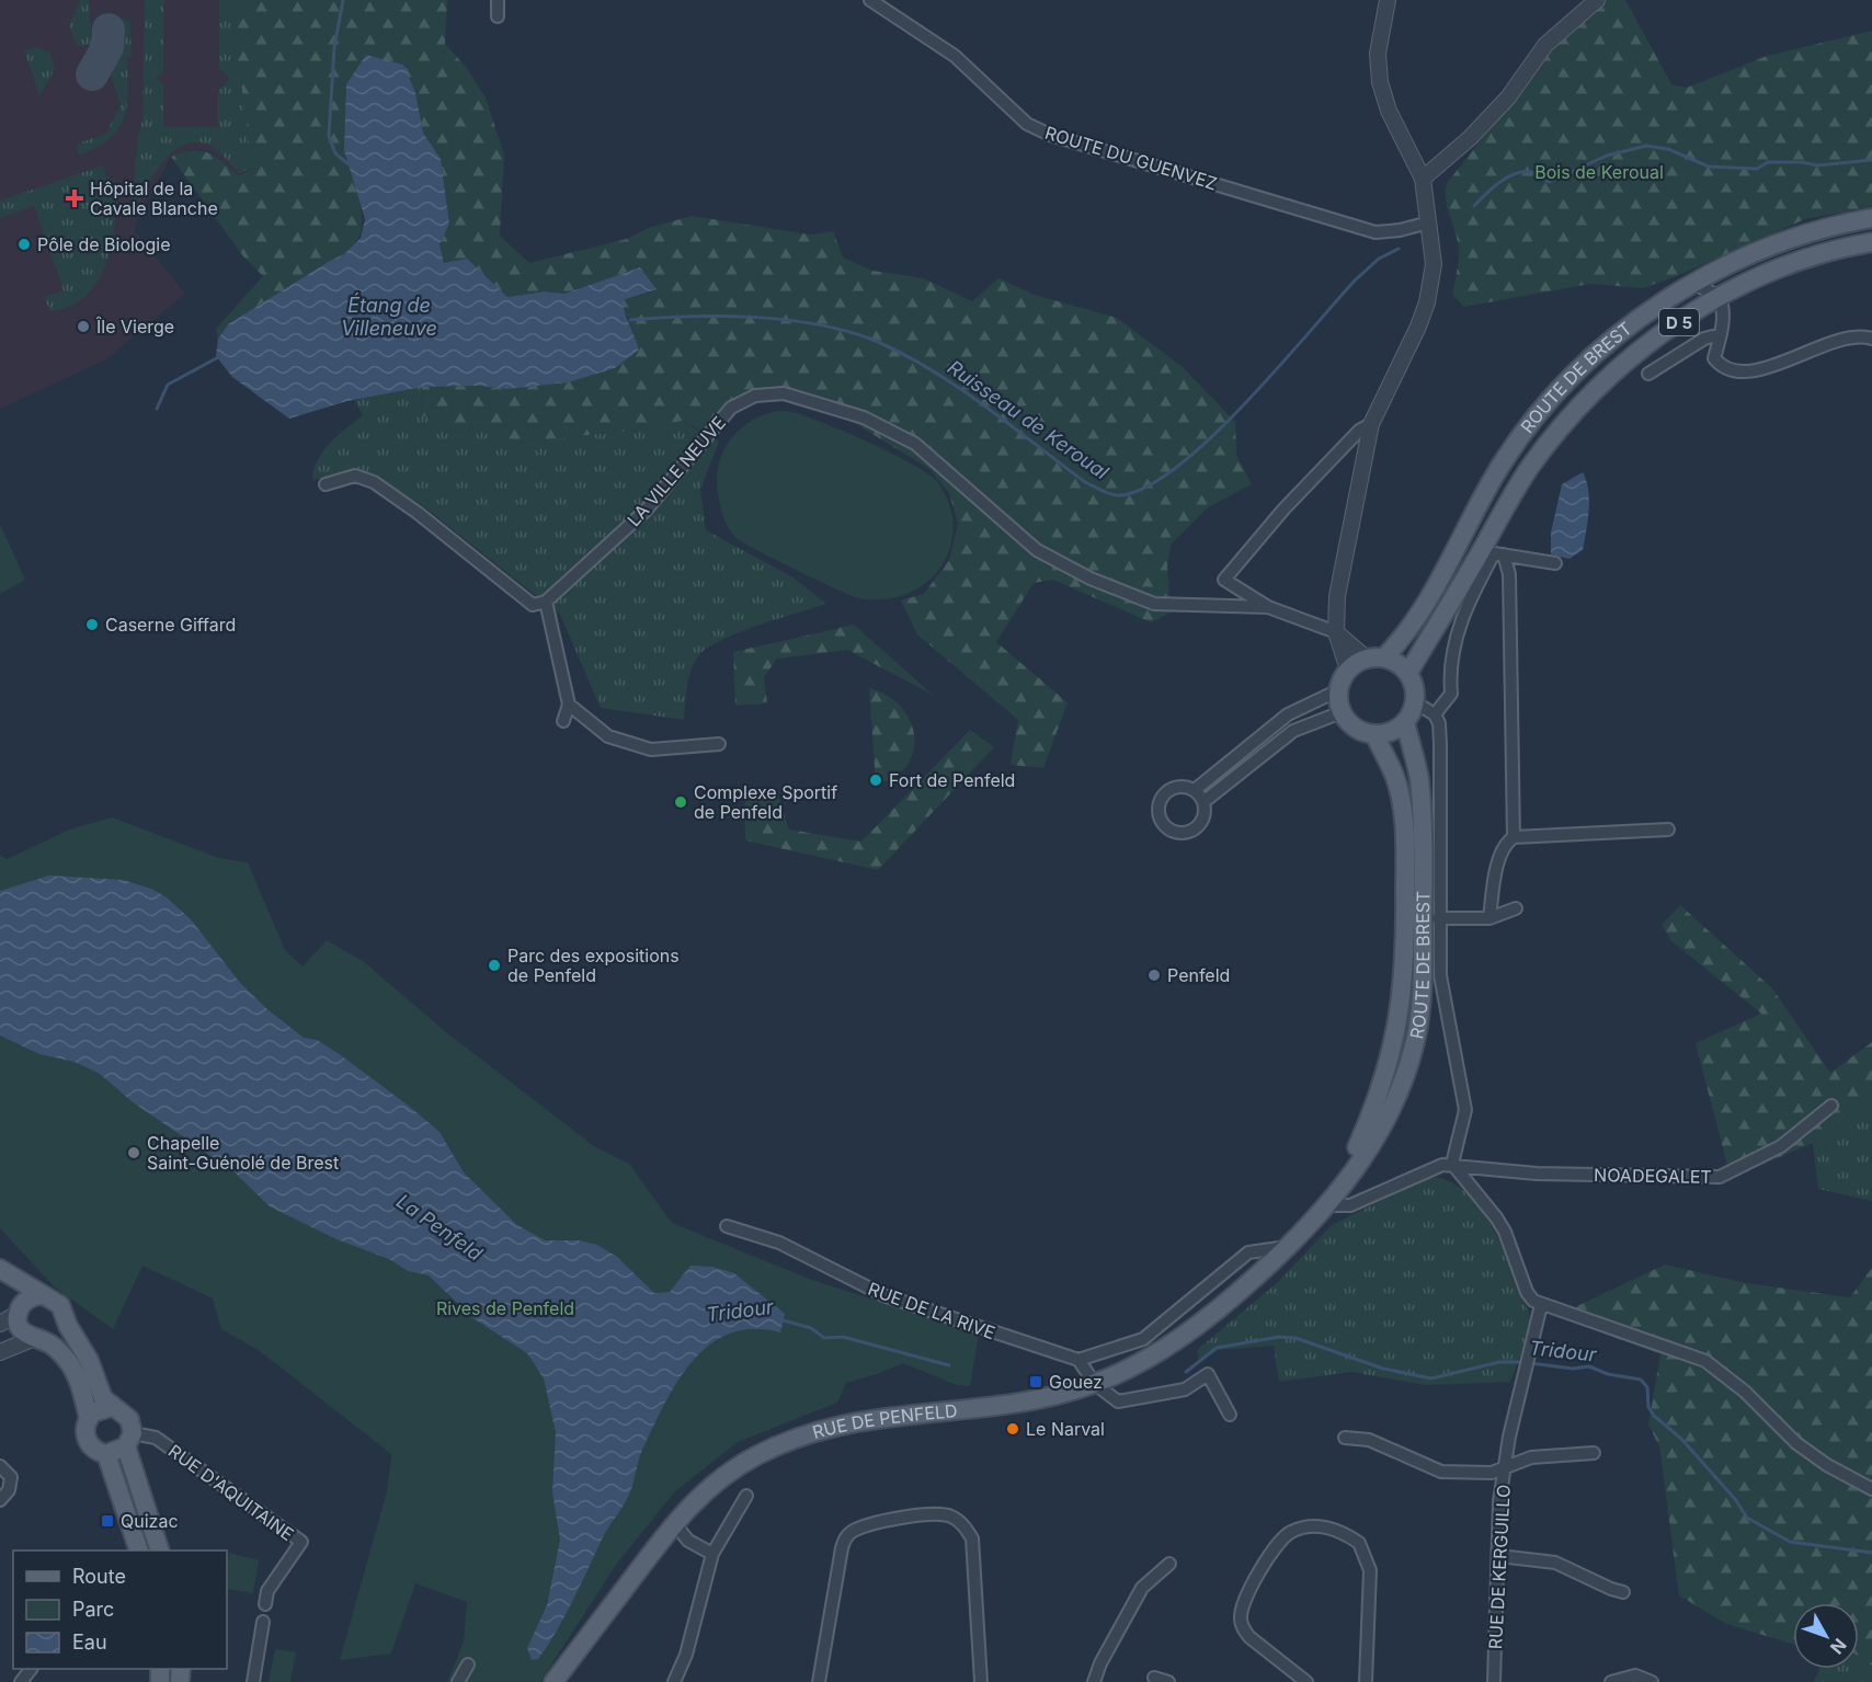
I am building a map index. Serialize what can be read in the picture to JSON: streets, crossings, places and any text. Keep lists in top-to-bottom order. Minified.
{"streets":{"main road":["D 5","ROUTE DE BREST","RUE DE PENFELD"],"street":["ROUTE DU GUENVEZ","LA VILLE NEUVE","NOADEGALET","RUE DE LA RIVE","RUE D'AQUITAINE","RUE DE KERGUILLO"]},"crossings":[["ROUTE DE BREST","RUE DE PENFELD"]],"water":["Étang de Villeneuve","Ruisseau de Keroual","La Penfeld","Tridour"],"parks":["Bois de Keroual","Rives de Penfeld"],"places":{"health":["Hôpital de la Cavale Blanche"],"other":["Pôle de Biologie","Île Vierge","Caserne Giffard","Fort de Penfeld","Complexe Sportif de Penfeld","Parc des expositions de Penfeld","Penfeld","Chapelle Saint-Guénolé de Brest","Le Narval"],"transit":["Gouez","Quizac"]},"legend":["Route","Parc","Eau"],"north":"bottom right"}
